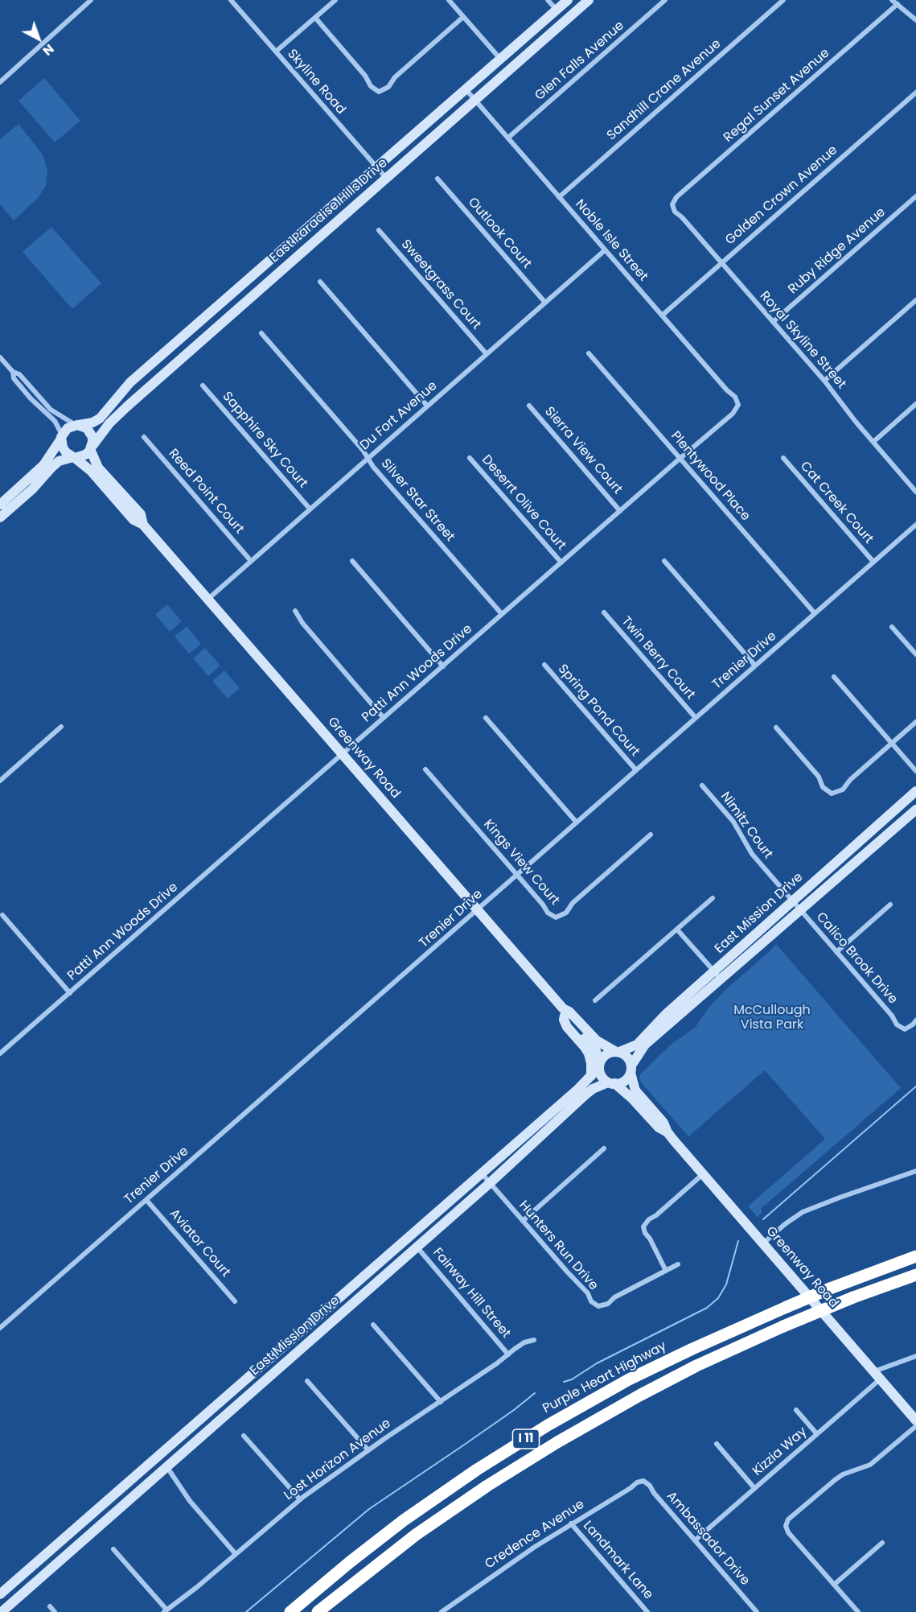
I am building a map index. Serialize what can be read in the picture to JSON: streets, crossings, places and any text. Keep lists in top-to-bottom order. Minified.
{"streets":{"highway":["Purple Heart Highway","I 11"],"street":["Glen Falls Avenue","Skyline Road","Sandhill Crane Avenue","Regal Sunset Avenue","Golden Crown Avenue","East Paradise Hills Drive","Outlook Court","Noble Isle Street","Ruby Ridge Avenue","Sweetgrass Court","Royal Skyline Street","Du Fort Avenue","Sapphire Sky Court","Sierra View Court","Plentywood Place","Reed Point Court","Silver Star Street","Deserrt Olive Court","Cat Creek Court","Twin Berry Court","Trenier Drive","Patti Ann Woods Drive","Spring Pond Court","Greenway Road","Nimitz Court","Kings View Court","East Mission Drive","Calico Brook Drive","Aviator Court","Hunters Run Drive","Fairway Hill Street","Kizzia Way","Lost Horizon Avenue","Credence Avenue","Ambassador Drive","Landmark Lane"]},"crossings":[["Glen Falls Avenue","Noble Isle Street"],["Skyline Road","East Paradise Hills Drive"],["Sandhill Crane Avenue","Noble Isle Street"],["Regal Sunset Avenue","Royal Skyline Street"],["Golden Crown Avenue","Noble Isle Street"],["Golden Crown Avenue","Royal Skyline Street"],["East Paradise Hills Drive","Noble Isle Street"],["East Paradise Hills Drive","Greenway Road"],["Outlook Court","Du Fort Avenue"],["Noble Isle Street","Du Fort Avenue"],["Noble Isle Street","Patti Ann Woods Drive"],["Ruby Ridge Avenue","Royal Skyline Street"],["Sweetgrass Court","Du Fort Avenue"],["Du Fort Avenue","Sapphire Sky Court"],["Du Fort Avenue","Reed Point Court"],["Du Fort Avenue","Silver Star Street"],["Du Fort Avenue","Greenway Road"],["Sierra View Court","Patti Ann Woods Drive"],["Plentywood Place","Trenier Drive"],["Plentywood Place","Patti Ann Woods Drive"],["Silver Star Street","Patti Ann Woods Drive"],["Deserrt Olive Court","Patti Ann Woods Drive"],["Cat Creek Court","Trenier Drive"],["Twin Berry Court","Trenier Drive"],["Trenier Drive","Spring Pond Court"],["Trenier Drive","Greenway Road"],["Trenier Drive","Kings View Court"],["Trenier Drive","Aviator Court"],["Patti Ann Woods Drive","Greenway Road"],["Greenway Road","East Mission Drive"],["Greenway Road","Kizzia Way"],["Nimitz Court","East Mission Drive"],["Nimitz Court","Calico Brook Drive"],["East Mission Drive","Calico Brook Drive"],["East Mission Drive","Hunters Run Drive"],["East Mission Drive","Fairway Hill Street"],["Fairway Hill Street","Lost Horizon Avenue"],["Kizzia Way","Ambassador Drive"],["Credence Avenue","Ambassador Drive"],["Credence Avenue","Landmark Lane"]],"parks":["McCullough Vista Park"],"north":"bottom right"}
